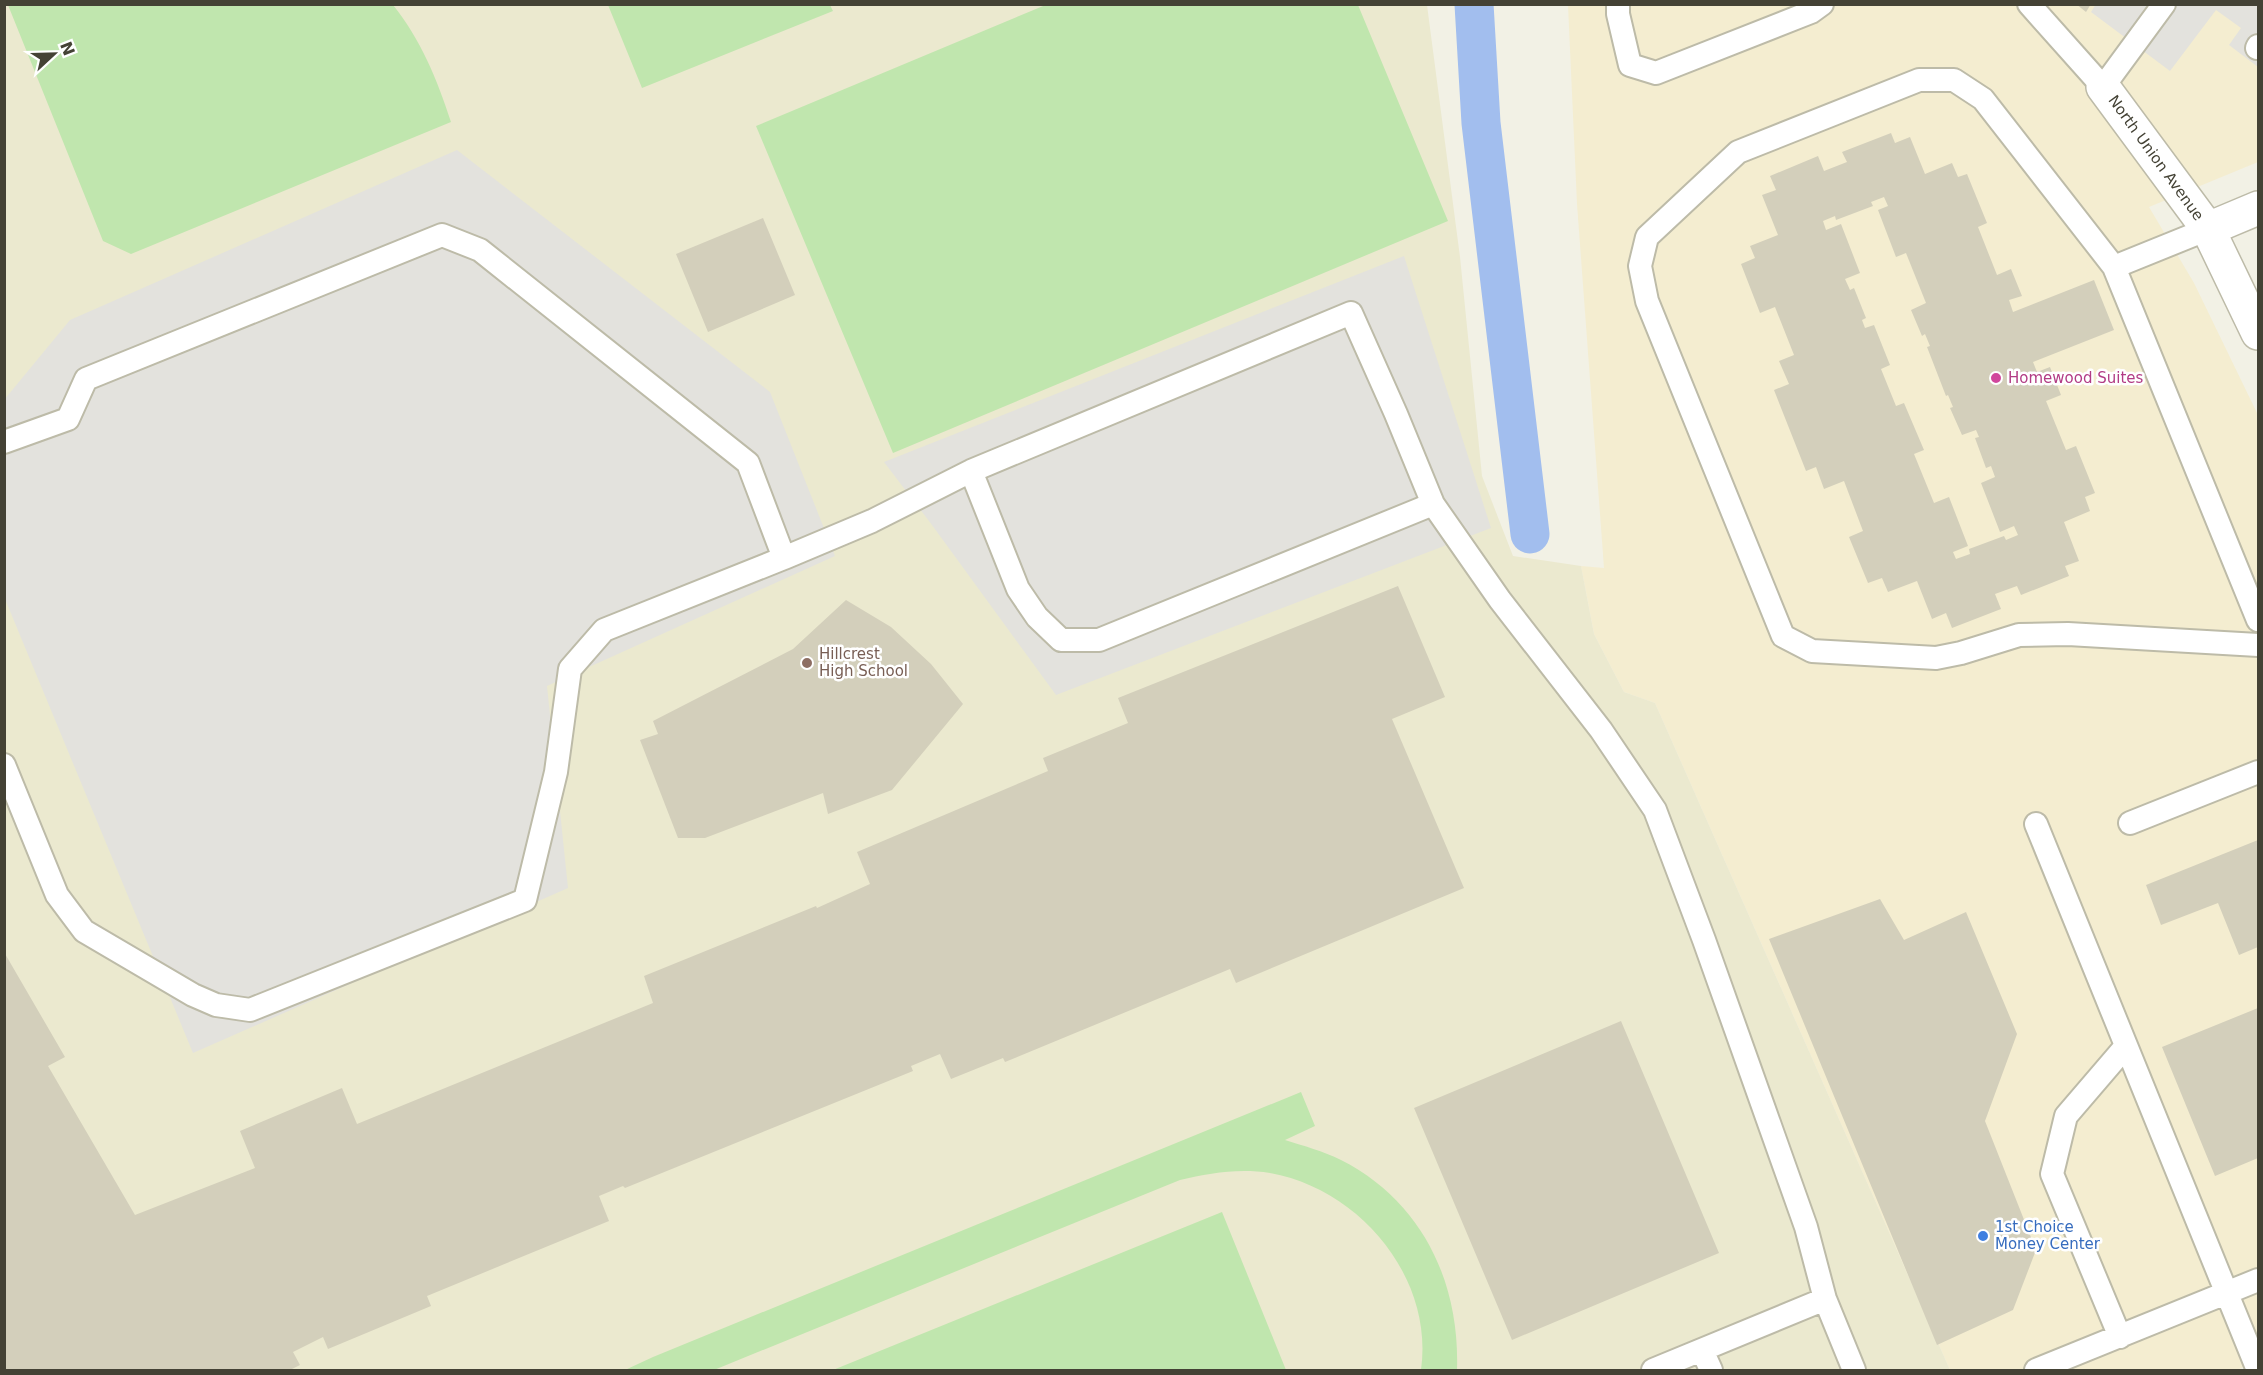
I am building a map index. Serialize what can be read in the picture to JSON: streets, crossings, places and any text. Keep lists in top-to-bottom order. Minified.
{"streets":{"street":["North Union Avenue"]},"places":["Homewood Suites","Hillcrest High School","1st Choice Money Center"],"north":"right"}
